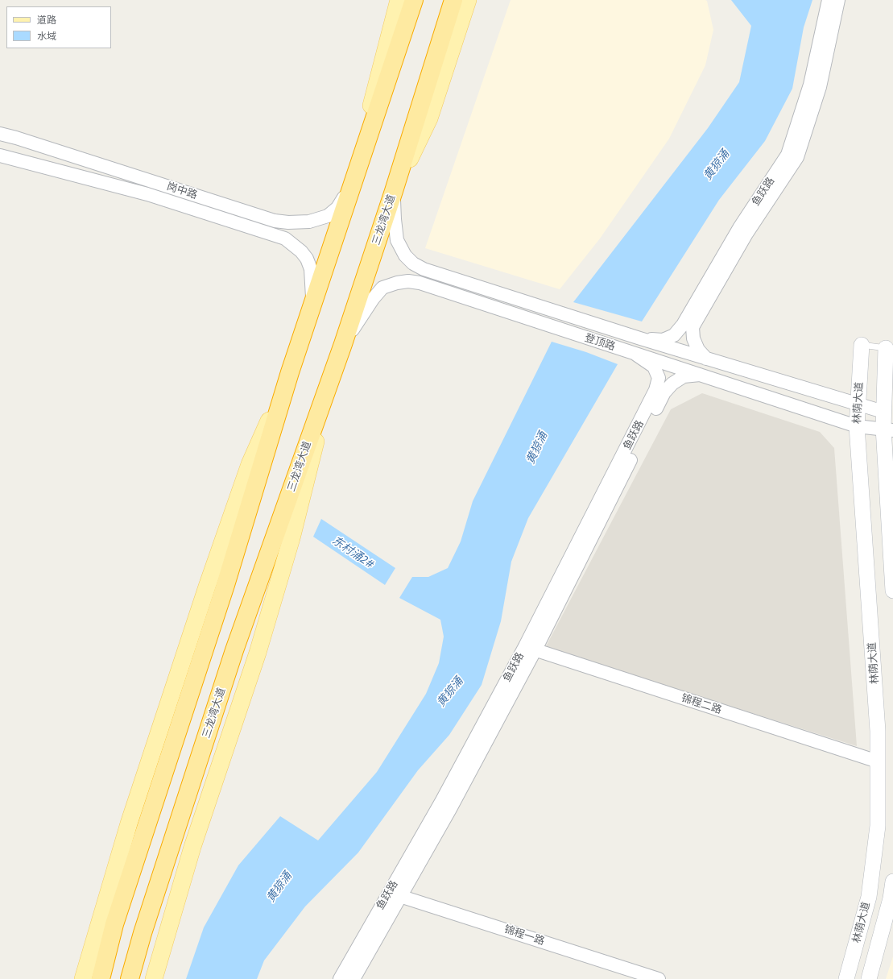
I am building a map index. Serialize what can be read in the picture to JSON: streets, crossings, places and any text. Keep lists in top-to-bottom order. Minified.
{"streets":{"highway":["三龙湾大道"],"main road":["林荫大道"],"street":["岗中路","鱼跃路","登顶路","锦程二路","锦程一路"]},"crossings":[["鱼跃路","登顶路"],["鱼跃路","锦程二路"],["鱼跃路","锦程一路"],["三龙湾大道","登顶路"],["登顶路","林荫大道"],["林荫大道","锦程二路"]],"water":["黄猄涌","东村涌2#"],"legend":["道路","水域"]}
